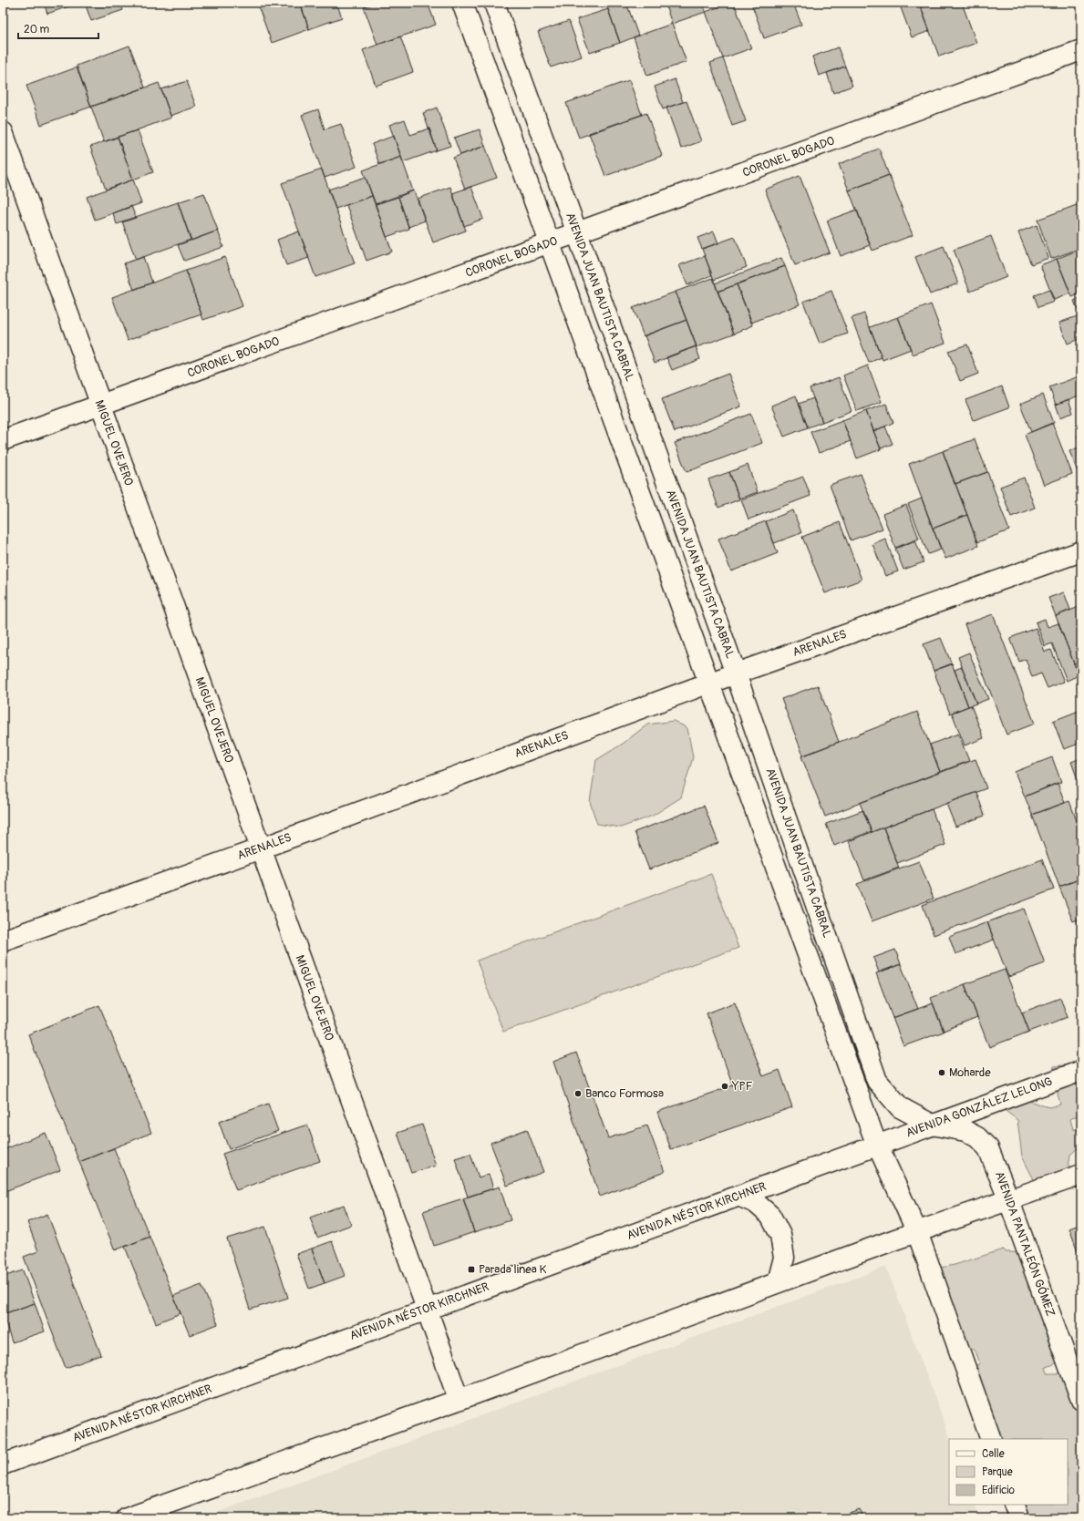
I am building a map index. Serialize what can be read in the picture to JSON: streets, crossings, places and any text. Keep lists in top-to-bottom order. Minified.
{"streets":{"main road":["CORONEL BOGADO","AVENIDA JUAN BAUTISTA CABRAL","MIGUEL OVEJERO","ARENALES","AVENIDA GONZÁLEZ LELONG","AVENIDA NÉSTOR KIRCHNER","AVENIDA PANTALEÓN GÓMEZ"]},"crossings":[["CORONEL BOGADO","AVENIDA JUAN BAUTISTA CABRAL"],["CORONEL BOGADO","MIGUEL OVEJERO"],["AVENIDA JUAN BAUTISTA CABRAL","ARENALES"],["AVENIDA JUAN BAUTISTA CABRAL","AVENIDA GONZÁLEZ LELONG"],["AVENIDA JUAN BAUTISTA CABRAL","AVENIDA NÉSTOR KIRCHNER"],["AVENIDA JUAN BAUTISTA CABRAL","AVENIDA PANTALEÓN GÓMEZ"],["MIGUEL OVEJERO","ARENALES"],["MIGUEL OVEJERO","AVENIDA NÉSTOR KIRCHNER"],["AVENIDA GONZÁLEZ LELONG","AVENIDA NÉSTOR KIRCHNER"],["AVENIDA GONZÁLEZ LELONG","AVENIDA PANTALEÓN GÓMEZ"]],"places":{"other":["Moharde","YPF","Banco Formosa"],"transit":["Parada linea K"]},"legend":["Calle","Parque","Edificio"],"scale_bar":"20 m"}
